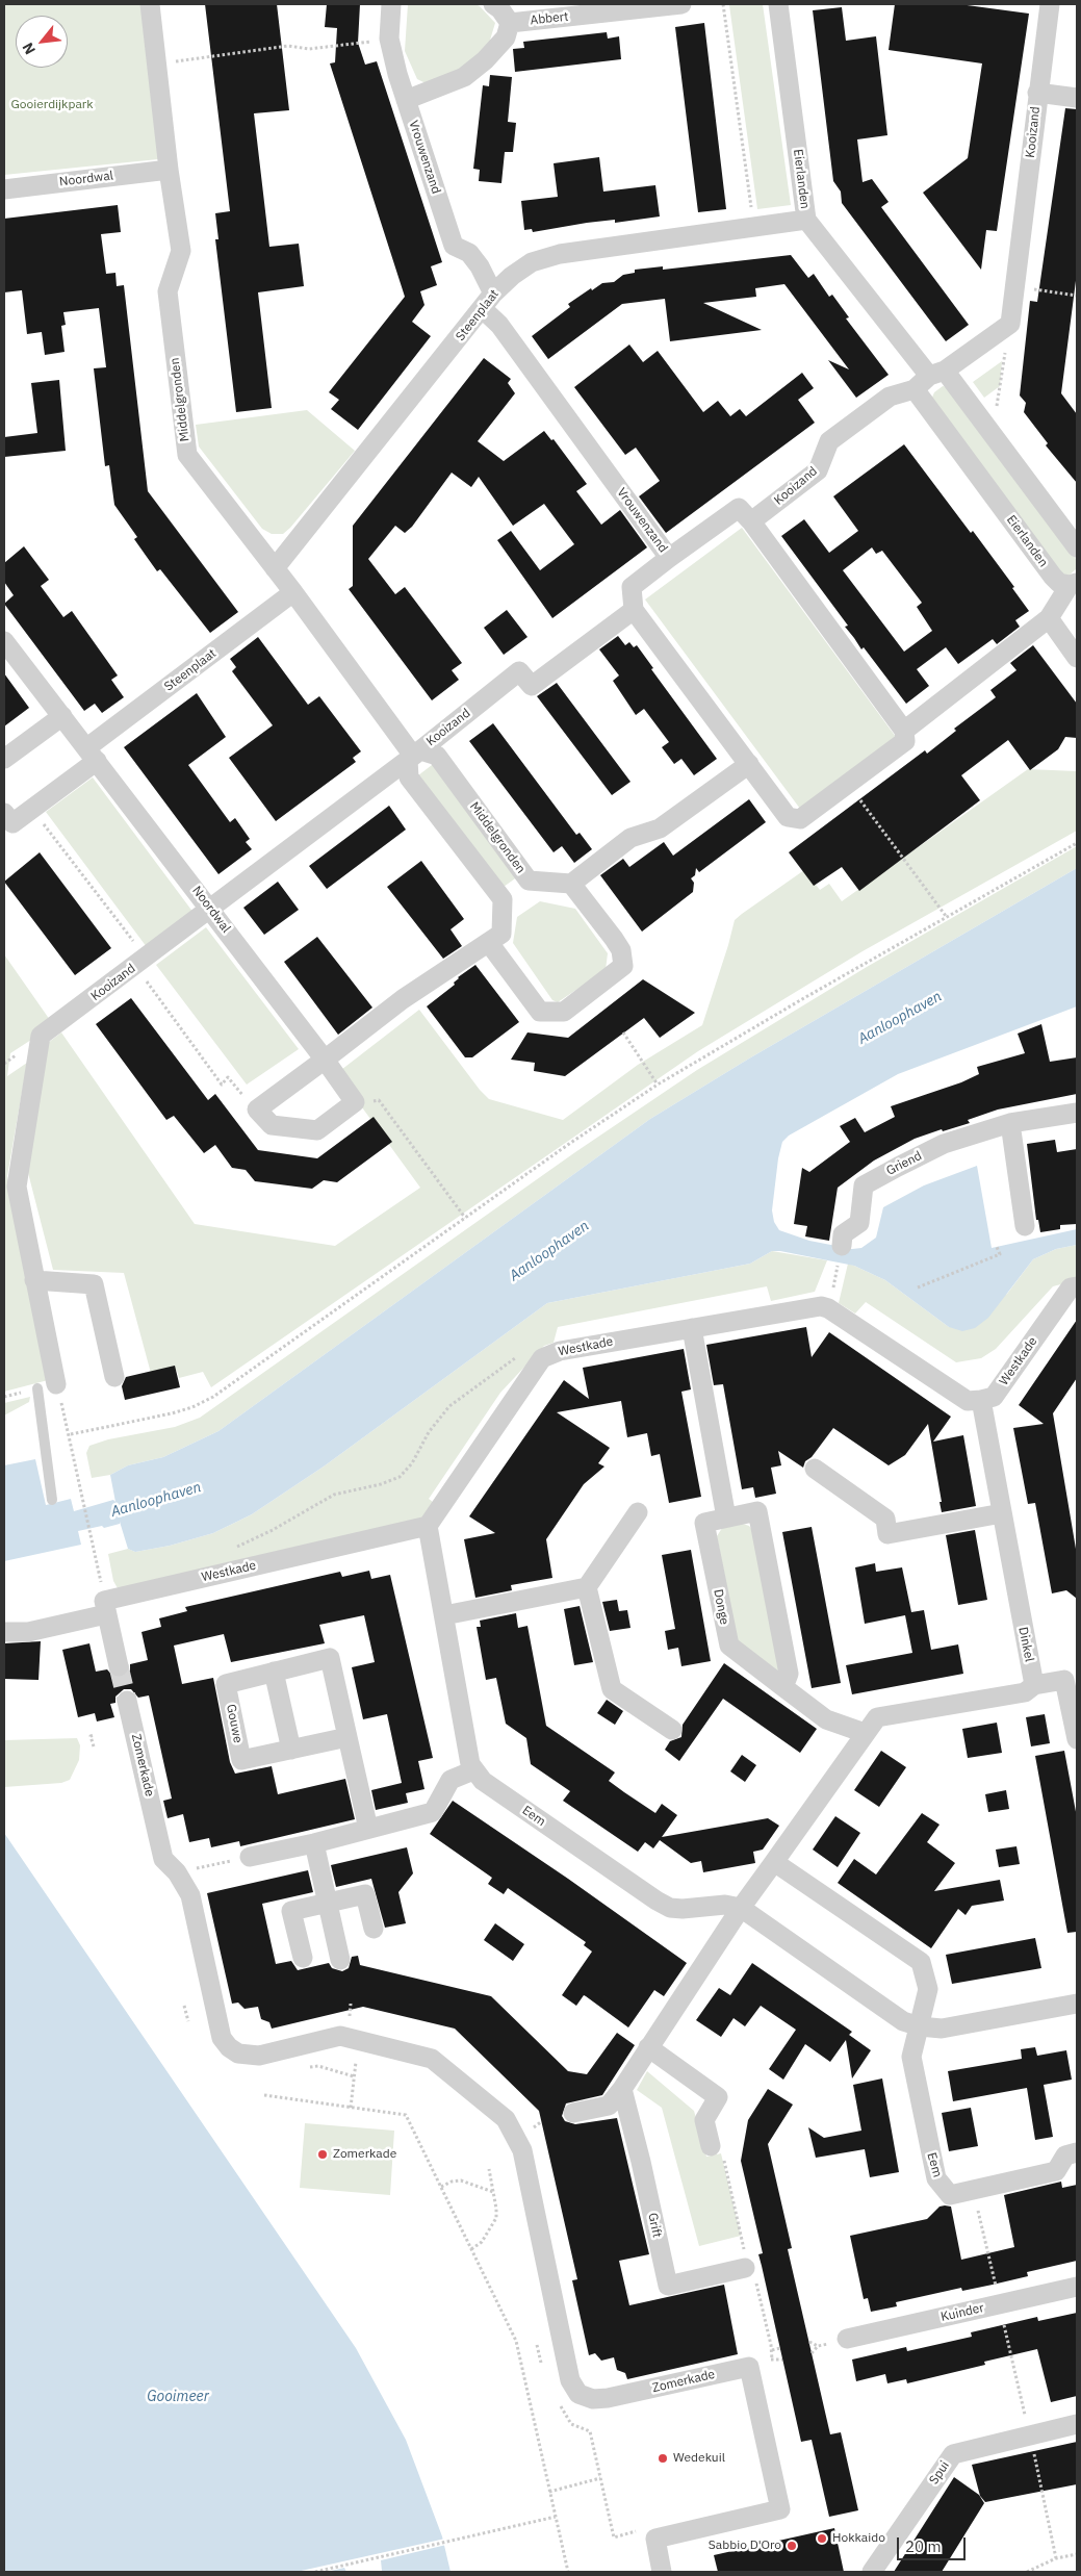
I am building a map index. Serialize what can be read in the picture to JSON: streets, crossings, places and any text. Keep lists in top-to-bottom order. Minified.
{"streets":{"street":["Abbert","Kooizand","Vrouwenzand","Noordwal","Eierlanden","Steenplaat","Middelgronden","Griend","Westkade","Donge","Dinkel","Gouwe","Zomerkade","Eem","Grift","Kuinder","Spui"]},"crossings":[["Kooizand","Noordwal"],["Kooizand","Eierlanden"],["Kooizand","Middelgronden"],["Vrouwenzand","Steenplaat"],["Noordwal","Steenplaat"],["Noordwal","Middelgronden"],["Eierlanden","Steenplaat"],["Steenplaat","Middelgronden"],["Westkade","Dinkel"]],"water":["Aanloophaven","Gooimeer"],"parks":["Gooierdijkpark"],"places":["Zomerkade","Wedekuil","Hokkaido","Sabbio D'Oro"],"scale_bar":"20 m","north":"bottom left"}
